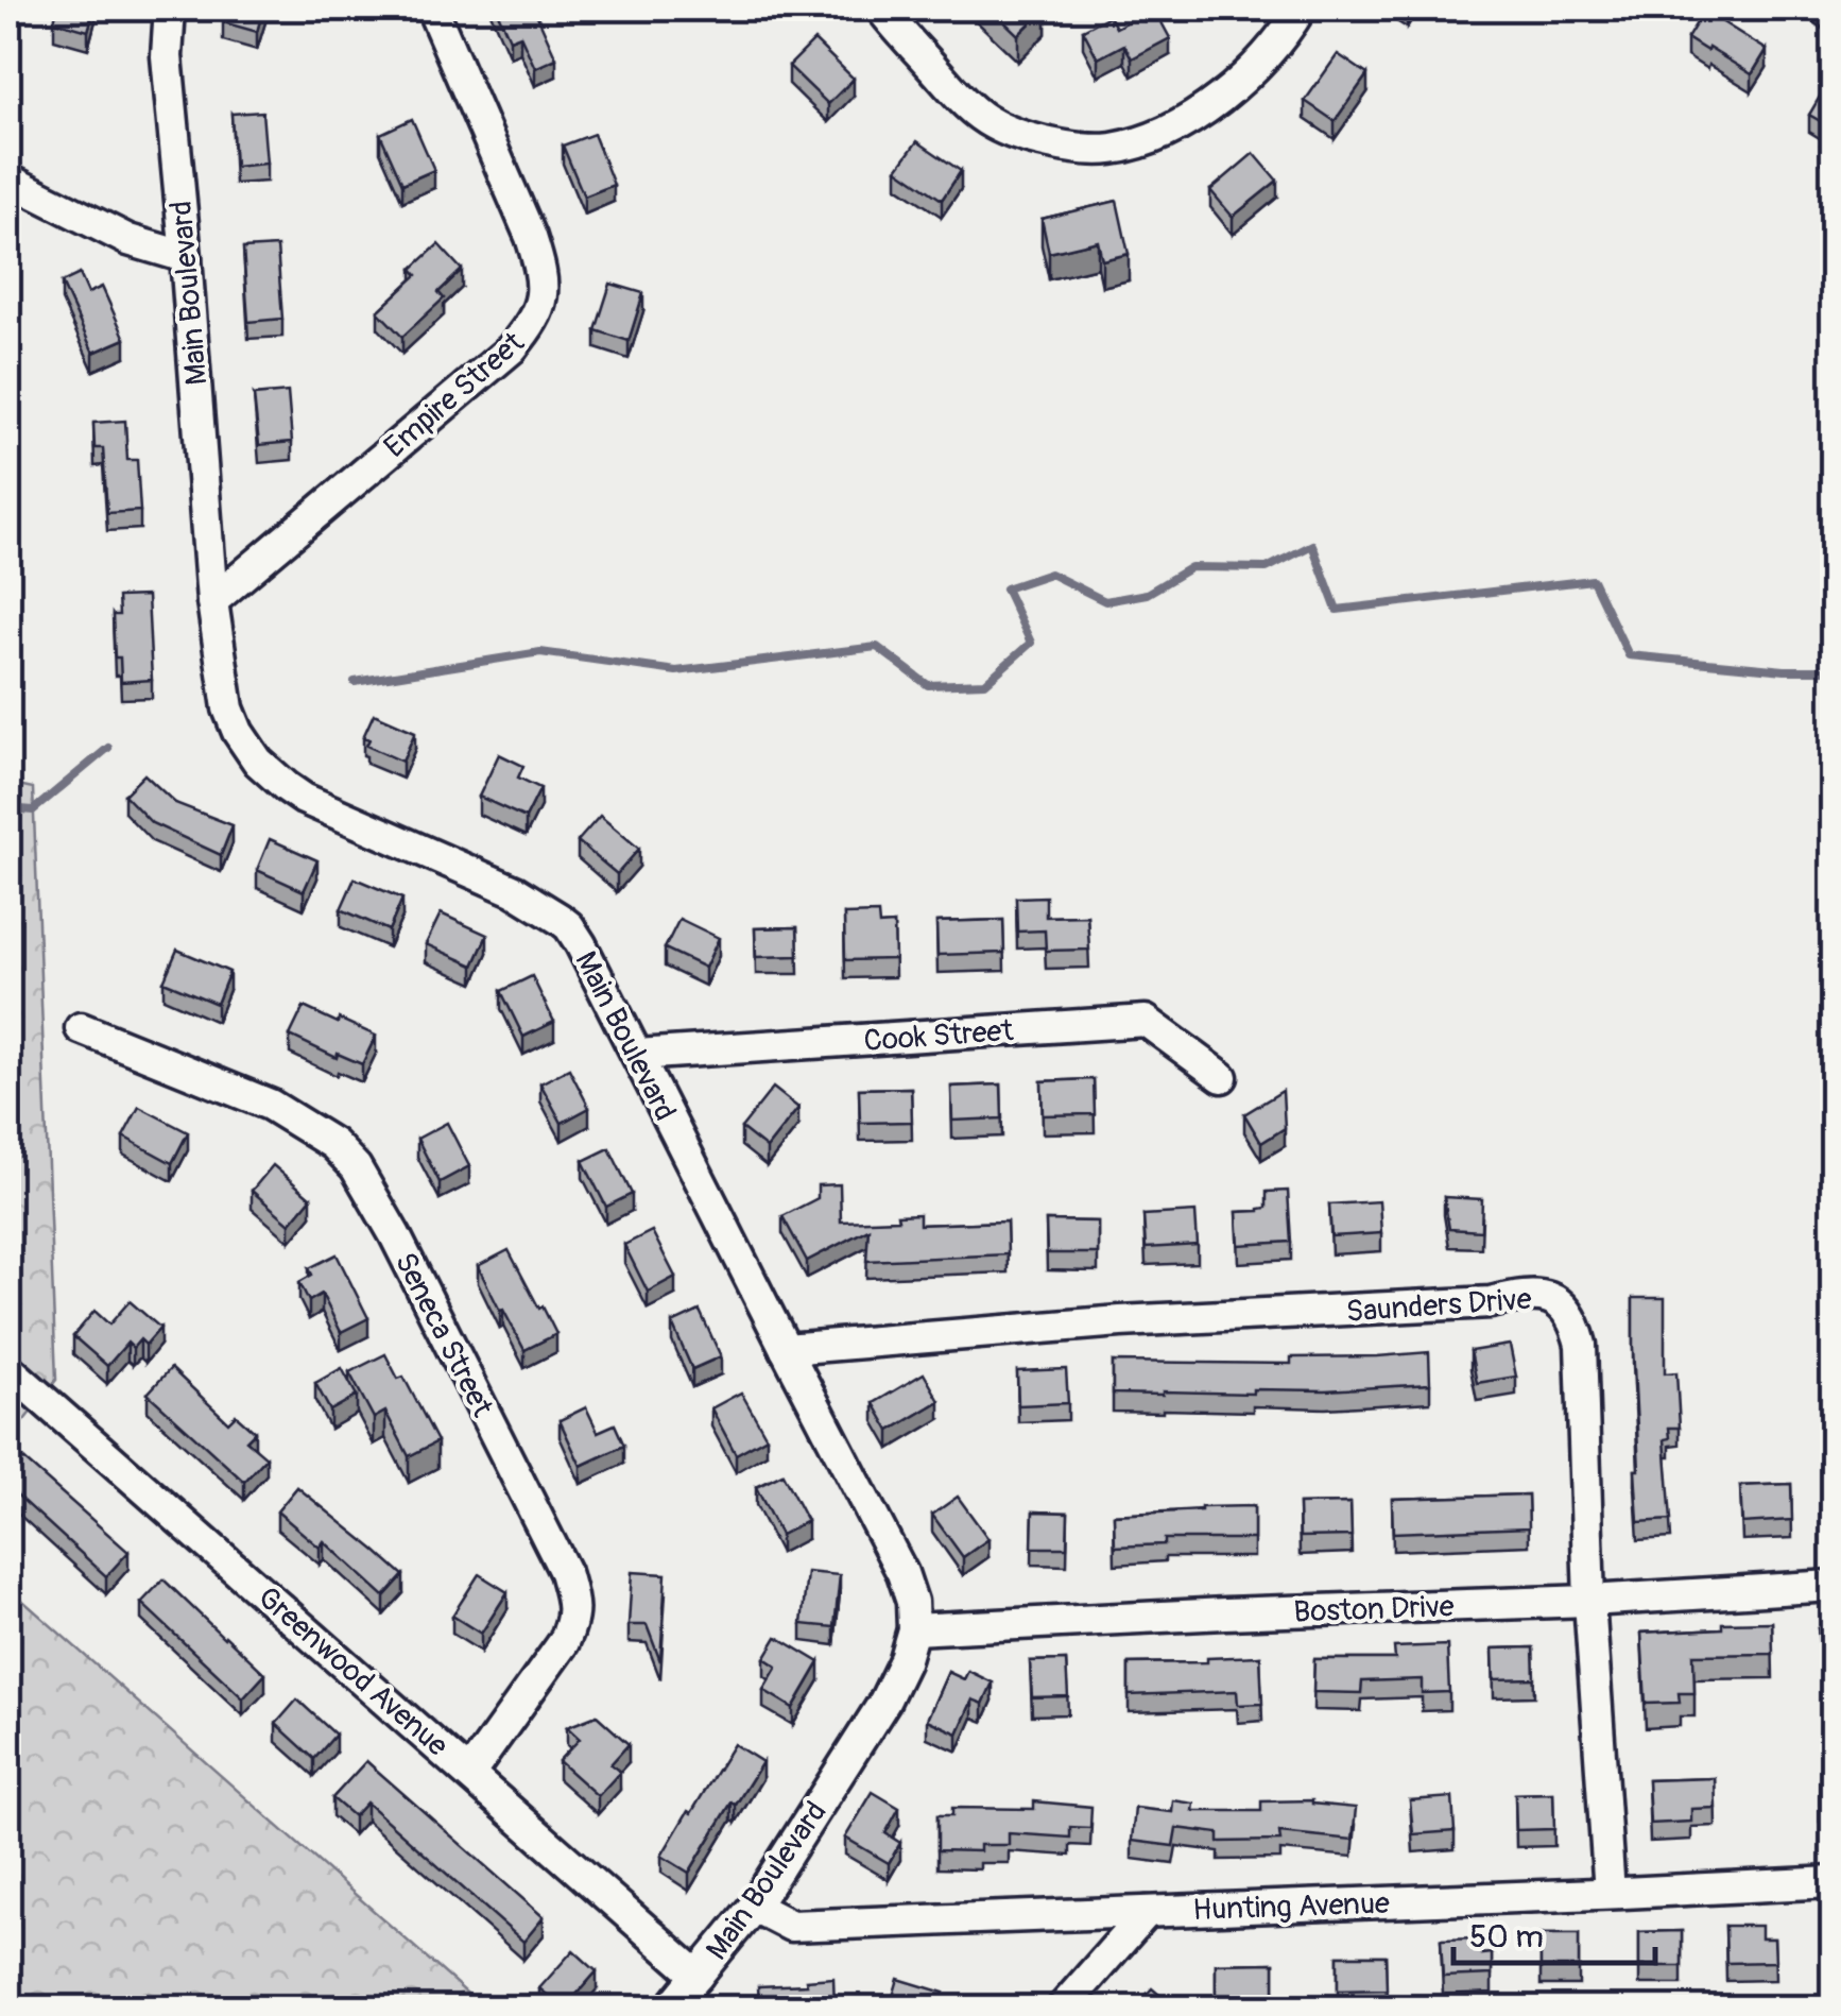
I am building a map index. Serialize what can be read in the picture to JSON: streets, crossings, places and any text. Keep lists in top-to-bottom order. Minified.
{"streets":{"street":["Main Boulevard","Empire Street","Cook Street","Saunders Drive","Seneca Street","Boston Drive","Greenwood Avenue","Hunting Avenue"]},"crossings":[["Main Boulevard","Empire Street"],["Main Boulevard","Cook Street"],["Main Boulevard","Saunders Drive"],["Main Boulevard","Boston Drive"],["Main Boulevard","Greenwood Avenue"],["Main Boulevard","Hunting Avenue"],["Saunders Drive","Boston Drive"],["Saunders Drive","Hunting Avenue"],["Seneca Street","Greenwood Avenue"]],"scale_bar":"50 m"}
